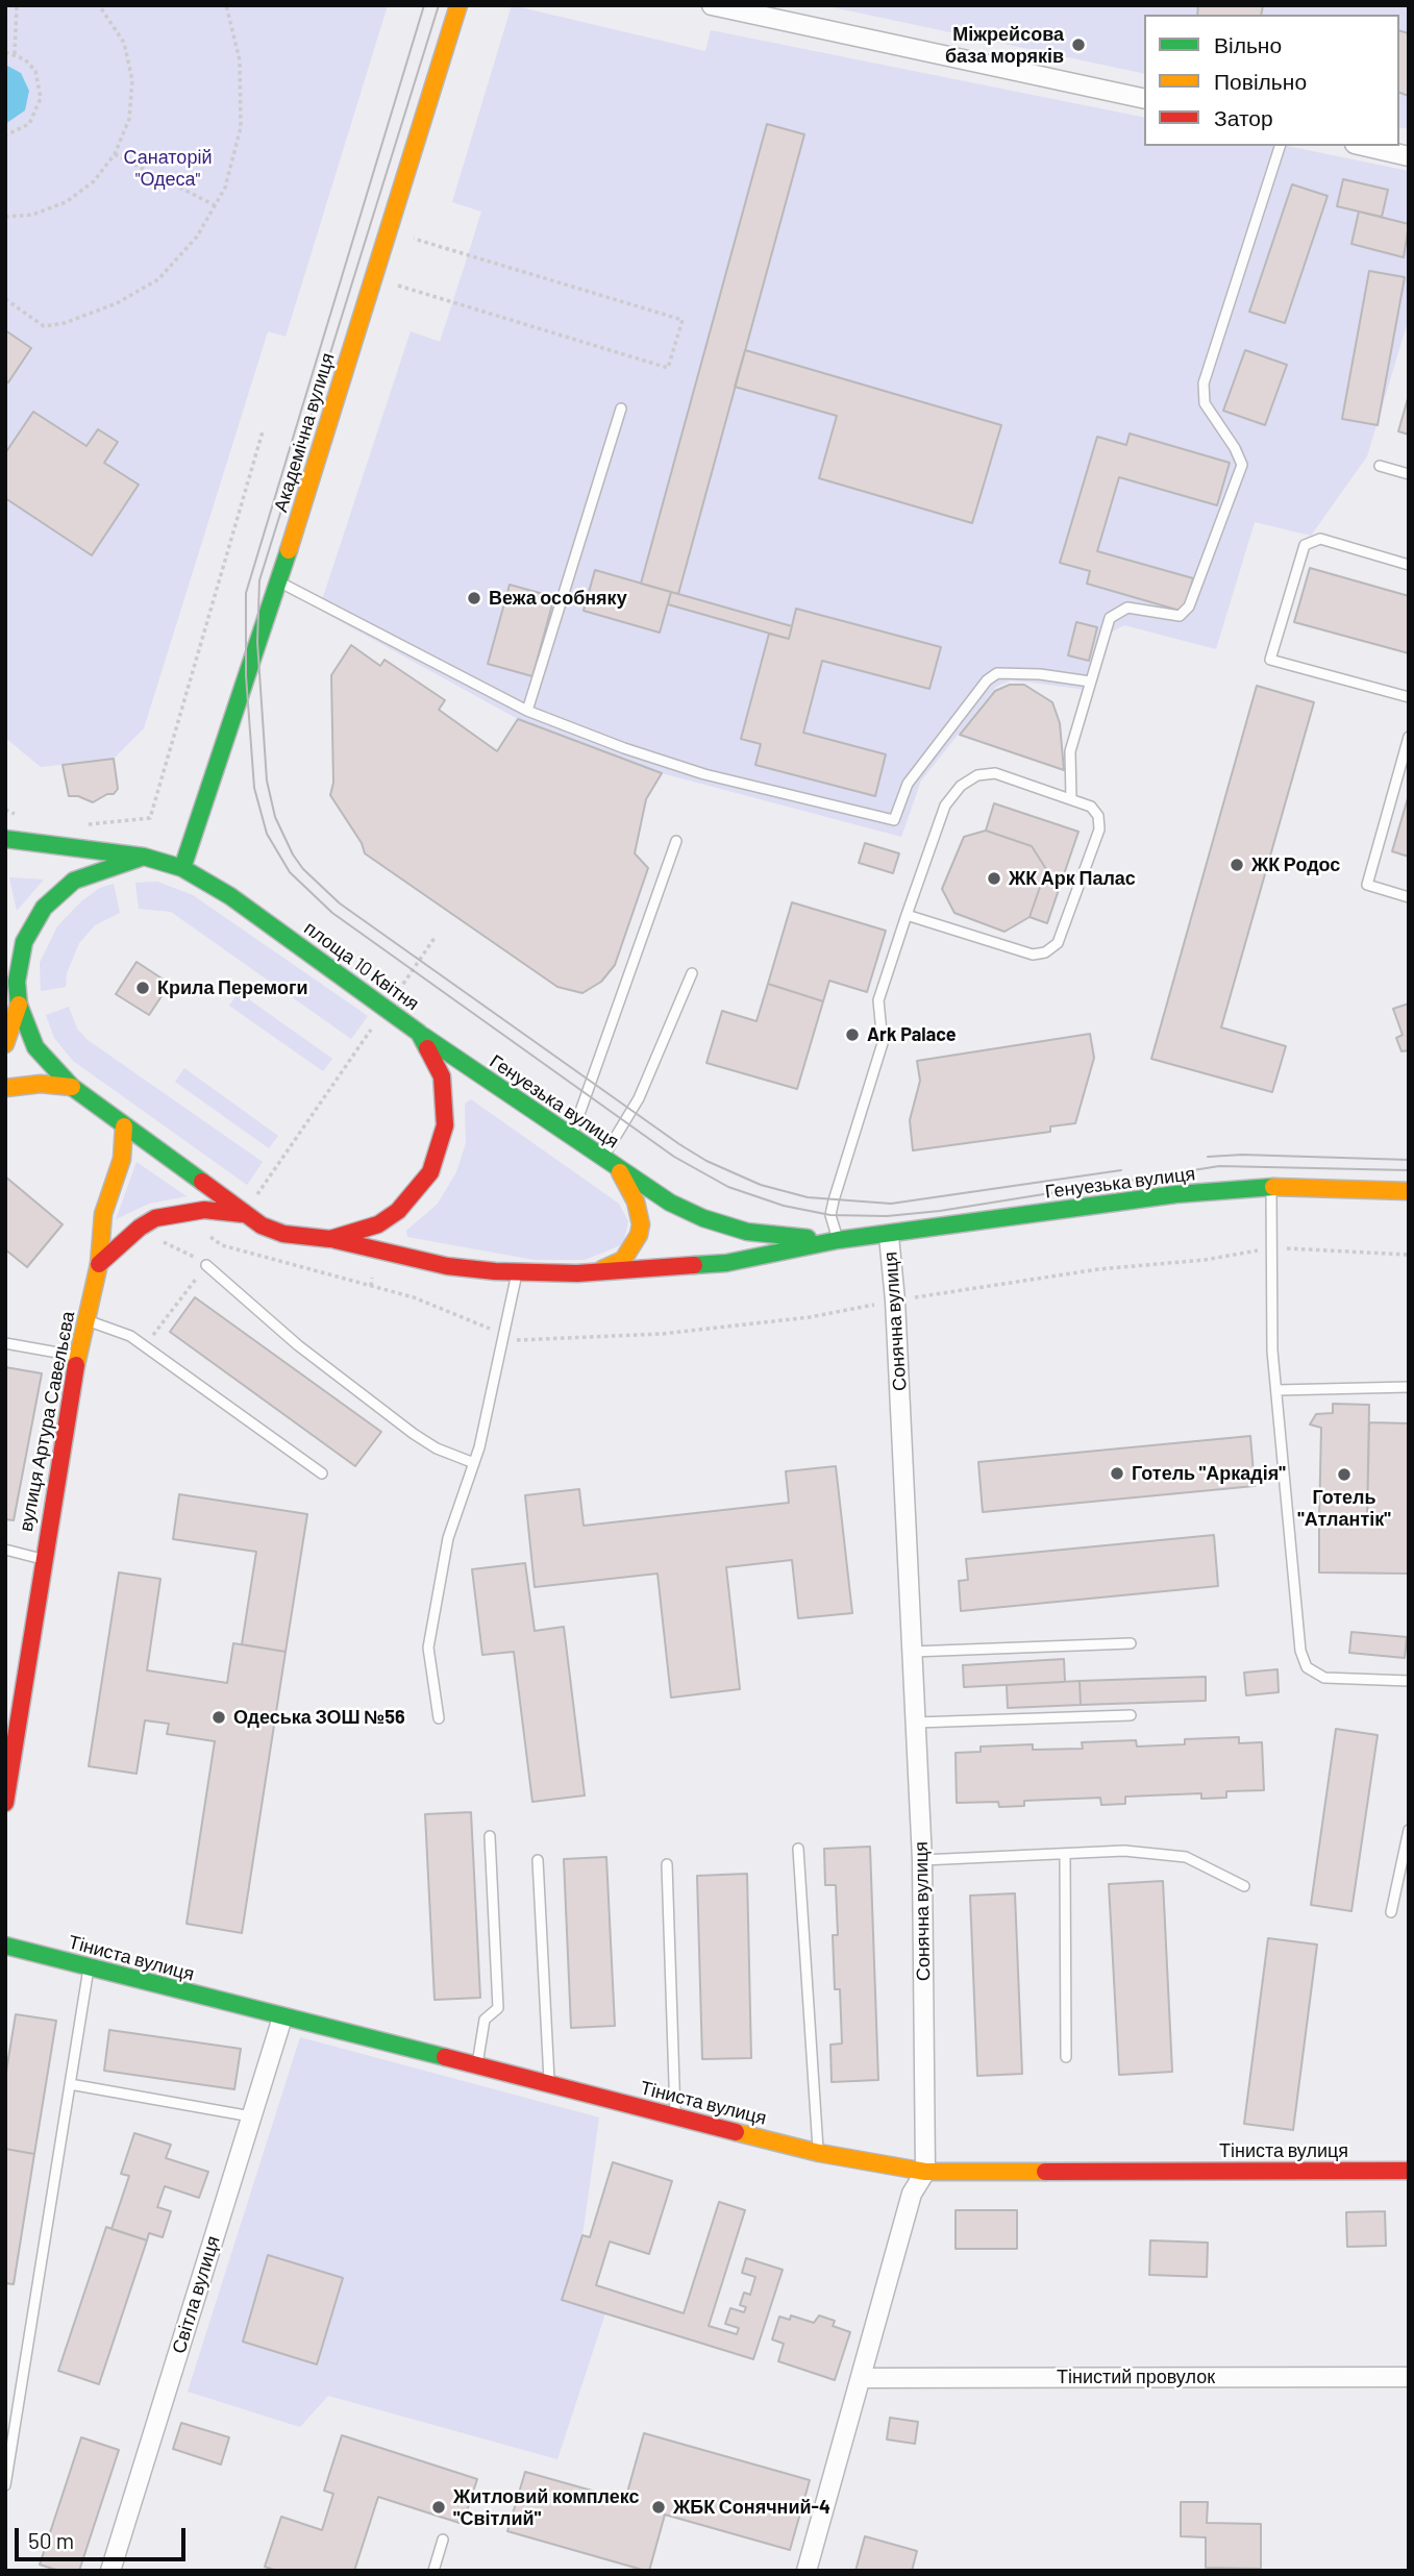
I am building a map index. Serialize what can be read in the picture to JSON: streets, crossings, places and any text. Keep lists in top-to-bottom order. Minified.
{"streets":{"main road":["Академічна вулиця","площа 10 Квітня","Генуезька вулиця","вулиця Артура Савельєва","Тіниста вулиця"],"street":["Сонячна вулиця","Світла вулиця","Тінистий провулок"]},"crossings":[["Академічна вулиця","площа 10 Квітня"],["площа 10 Квітня","Генуезька вулиця"],["площа 10 Квітня","вулиця Артура Савельєва"],["Генуезька вулиця","Сонячна вулиця"],["Сонячна вулиця","Тіниста вулиця"],["Сонячна вулиця","Тінистий провулок"],["Тіниста вулиця","Світла вулиця"]],"parks":["Санаторій \"Одеса\""],"places":["Міжрейсова база моряків","Вежа особняку","ЖК Родос","ЖК Арк Палас","Крила Перемоги","Ark Palace","Готель \"Аркадія\"","Готель \"Атлантік\"","Одеська ЗОШ №56","Житловий комплекс \"Світлий\"","ЖБК Сонячний-4"],"legend":["Вільно","Повільно","Затор"],"scale_bar":"50 m"}
